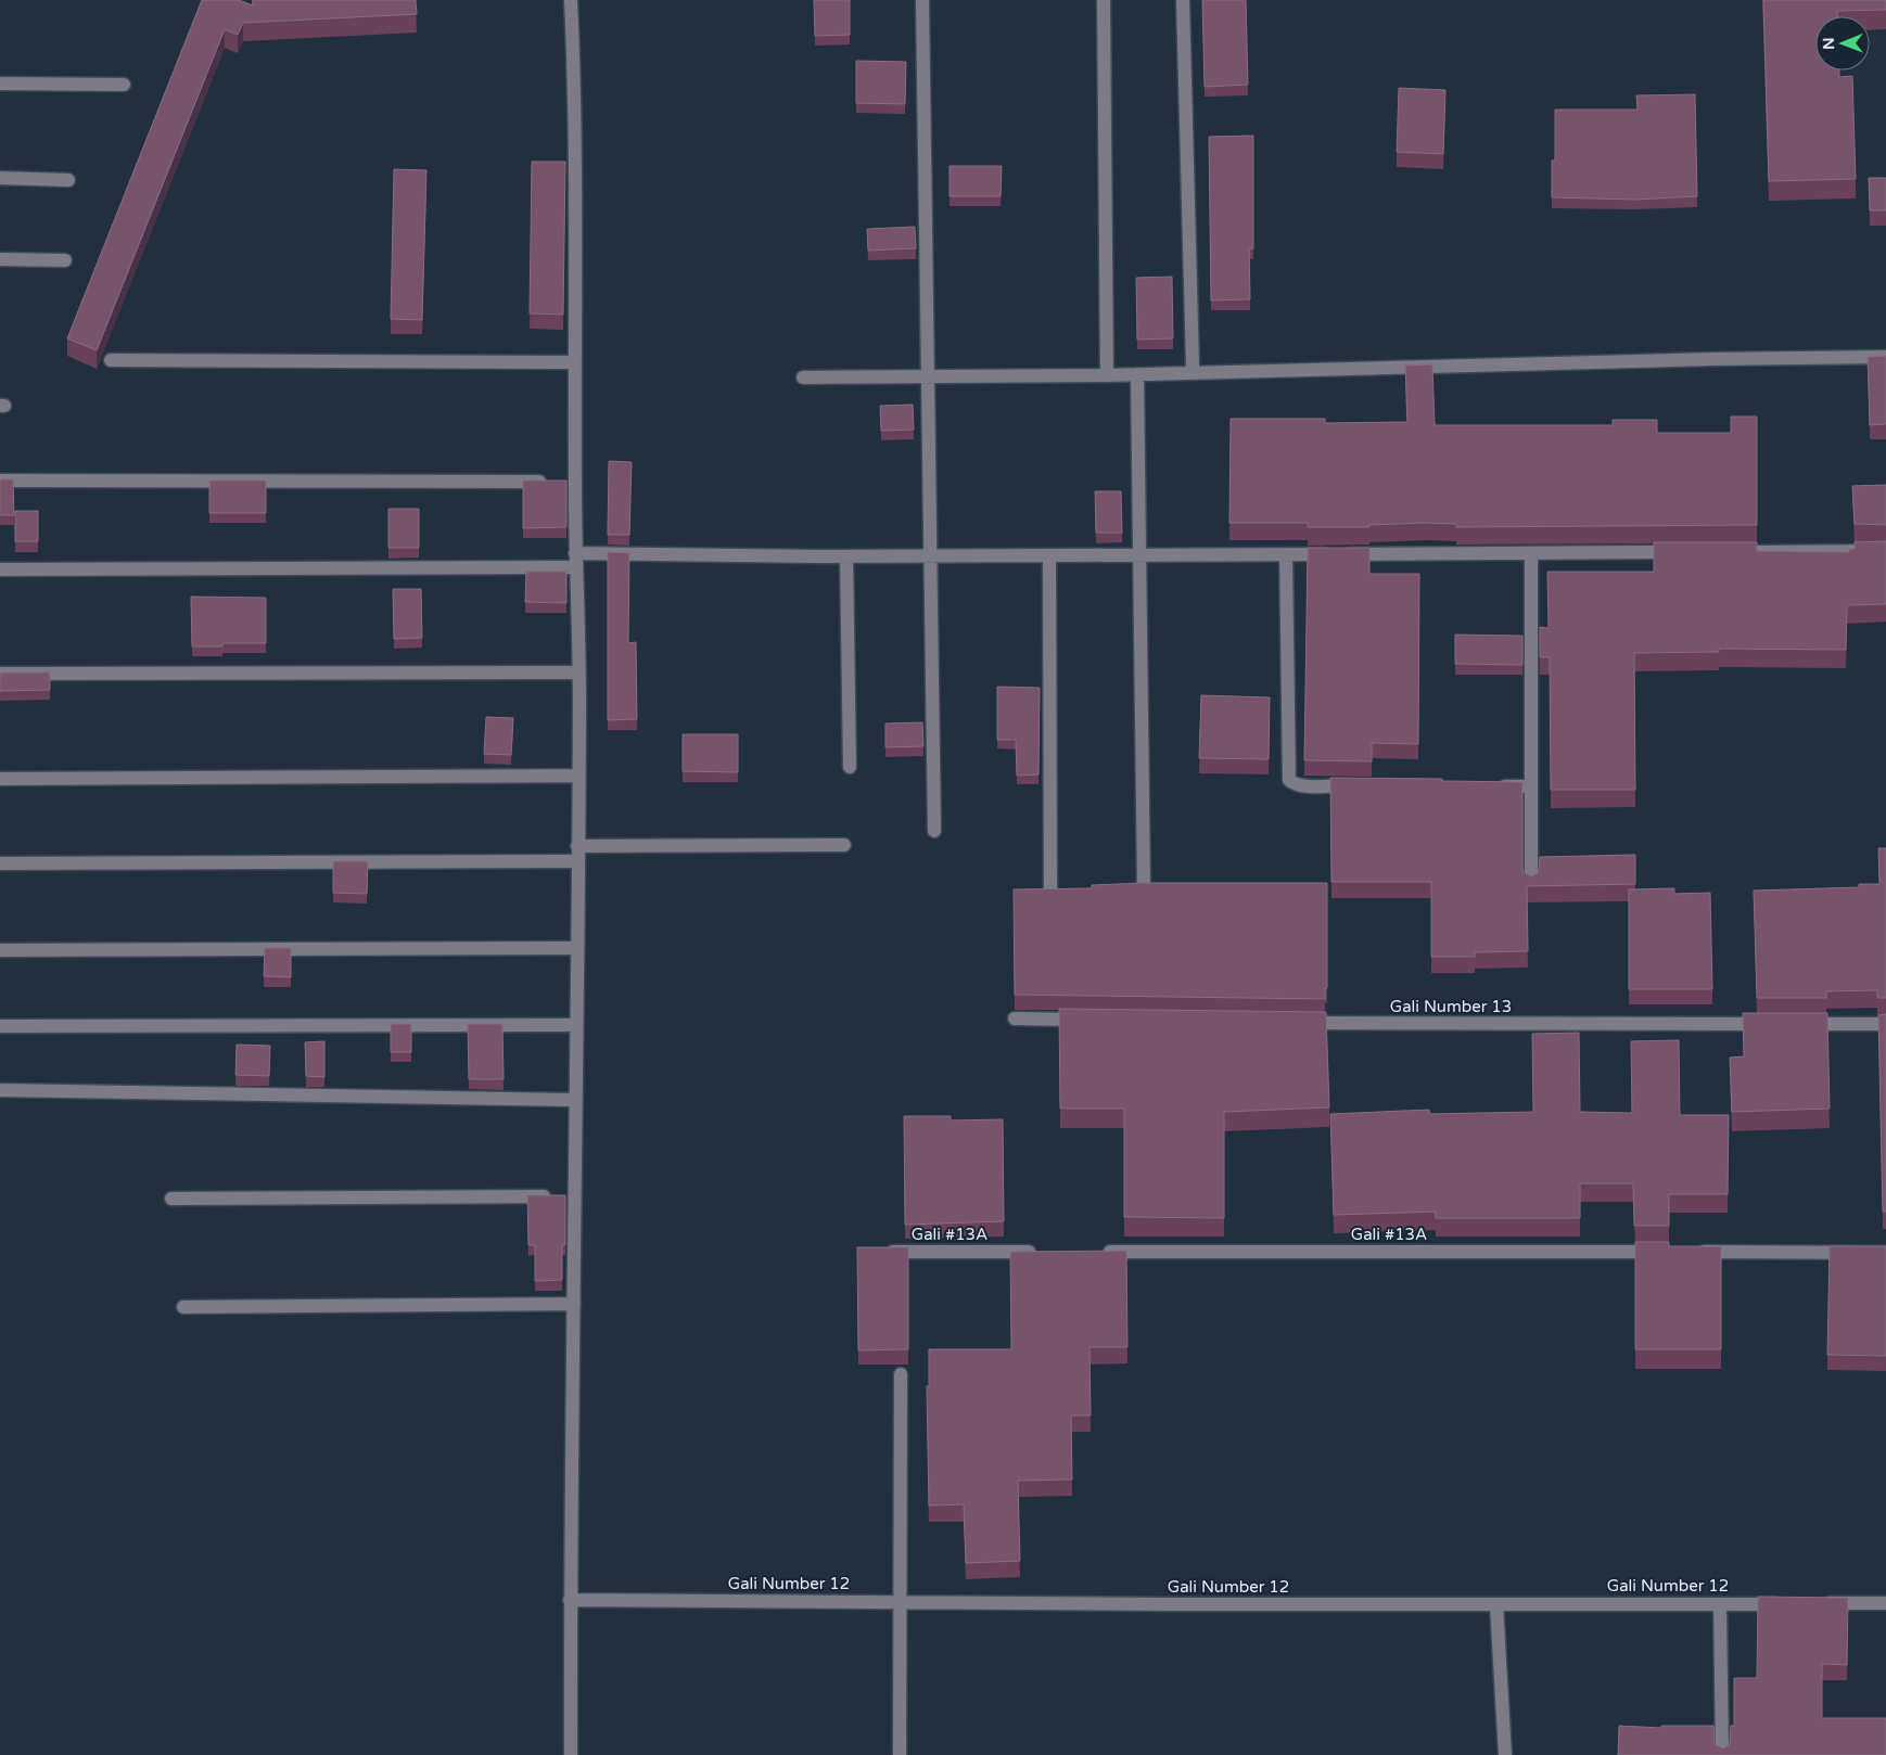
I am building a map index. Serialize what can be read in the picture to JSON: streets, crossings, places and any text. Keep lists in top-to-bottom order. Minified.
{"streets":{"street":["Gali Number 13","Gali #13A","Gali Number 12"]},"north":"left"}
